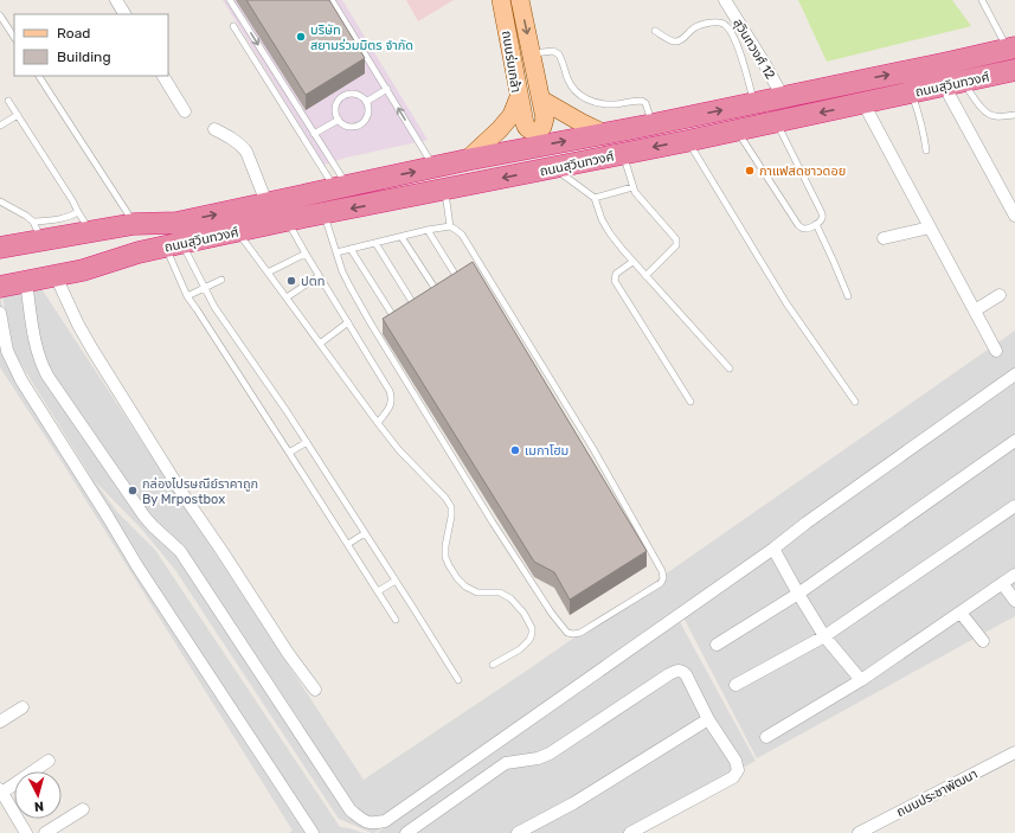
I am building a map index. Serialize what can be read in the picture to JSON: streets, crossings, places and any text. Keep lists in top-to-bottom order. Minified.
{"streets":{"highway":["ถนนสุวินทวงศ์"],"main road":["ถนนร่มเกล้า"],"street":["สุวินทวงศ์ 12","ถนนประชาพัฒนา"]},"crossings":[["สุวินทวงศ์ 12","ถนนสุวินทวงศ์"],["ถนนร่มเกล้า","ถนนสุวินทวงศ์"]],"places":["บริษัท สยามร่วมมิตร จำกัด","กาแฟสดชาวดอย","ปตท","เมกาโฮม","กล่องไปรษณีย์ราคาถูก By Mrpostbox"],"legend":["Road","Building"],"north":"bottom"}
